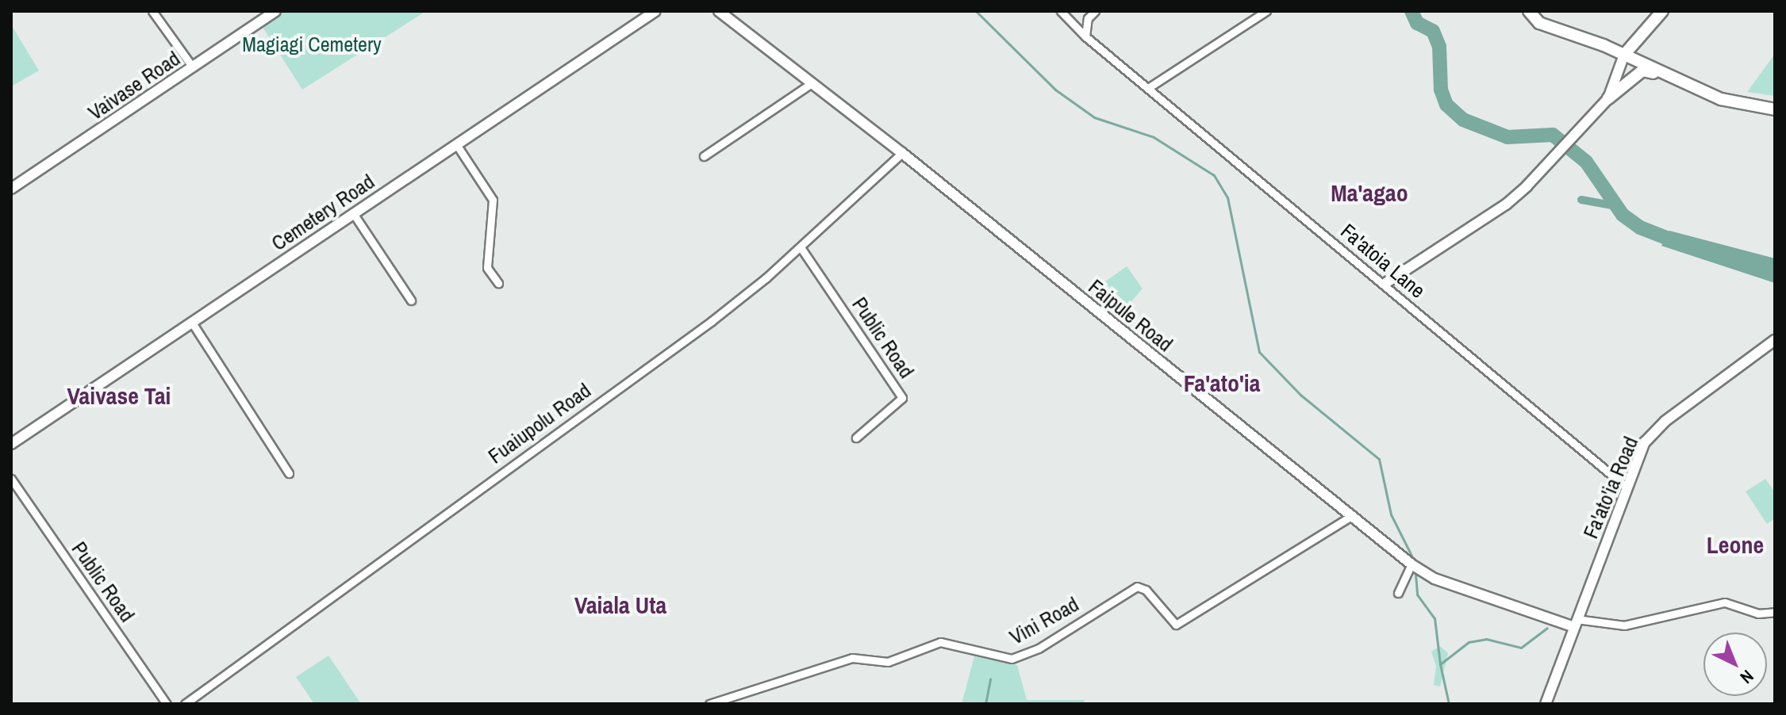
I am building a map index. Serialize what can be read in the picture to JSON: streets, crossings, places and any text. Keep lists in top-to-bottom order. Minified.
{"streets":{"street":["Vaivase Road","Cemetery Road","Fa'atoia Lane","Faipule Road","Public Road","Fuaiupolu Road","Fa'ato'ia Road","Vini Road"]},"crossings":[["Fa'atoia Lane","Fa'ato'ia Road"],["Faipule Road","Fuaiupolu Road"],["Faipule Road","Fa'ato'ia Road"],["Faipule Road","Vini Road"],["Public Road","Fuaiupolu Road"]],"districts":["Ma'agao","Fa'ato'ia","Vaivase Tai","Leone","Vaiala Uta"],"parks":["Magiagi Cemetery"],"north":"bottom right"}
